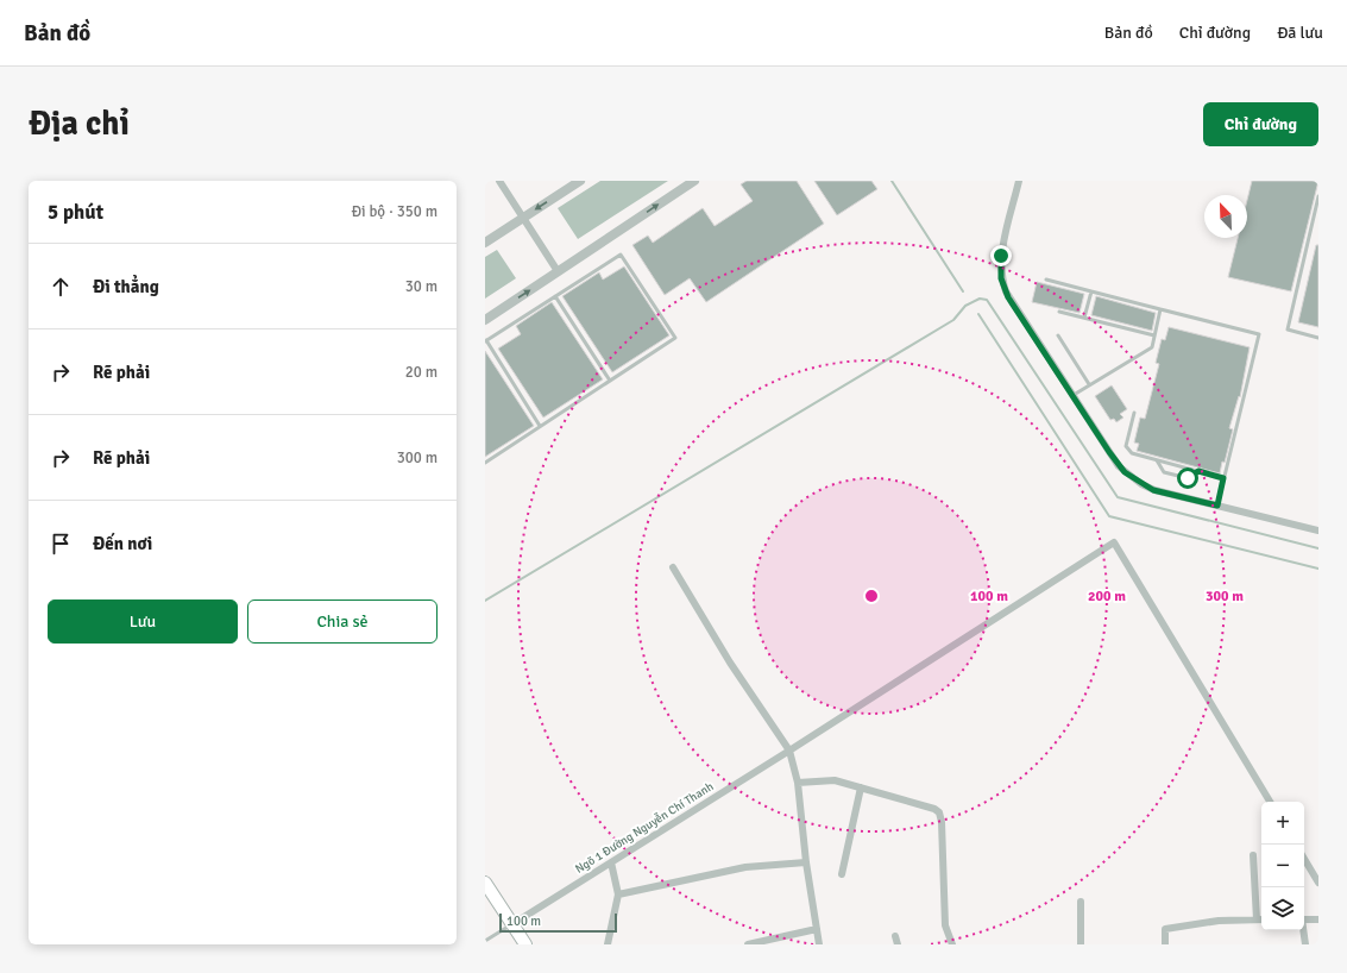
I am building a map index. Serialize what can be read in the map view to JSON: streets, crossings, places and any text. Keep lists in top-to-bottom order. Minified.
{"streets":{"street":["Ngõ 1 Đường Nguyễn Chí Thanh"]},"scale_bar":"100 m","north":"top left","page":{"header":"Bản đồ","nav":["Bản đồ","Chỉ đường","Đã lưu"],"buttons":["Chỉ đường",["Lưu","Chia sẻ"]],"title":"Địa chỉ","heading":["5 phút","Đi bộ · 350 m"],"list":[["Đi thẳng","30 m"],["Rẽ phải","20 m"],["Rẽ phải","300 m"],"Đến nơi"],"map_buttons":["+","−"],"scale":"100 m"},"rings":["100 m","200 m","300 m"]}
